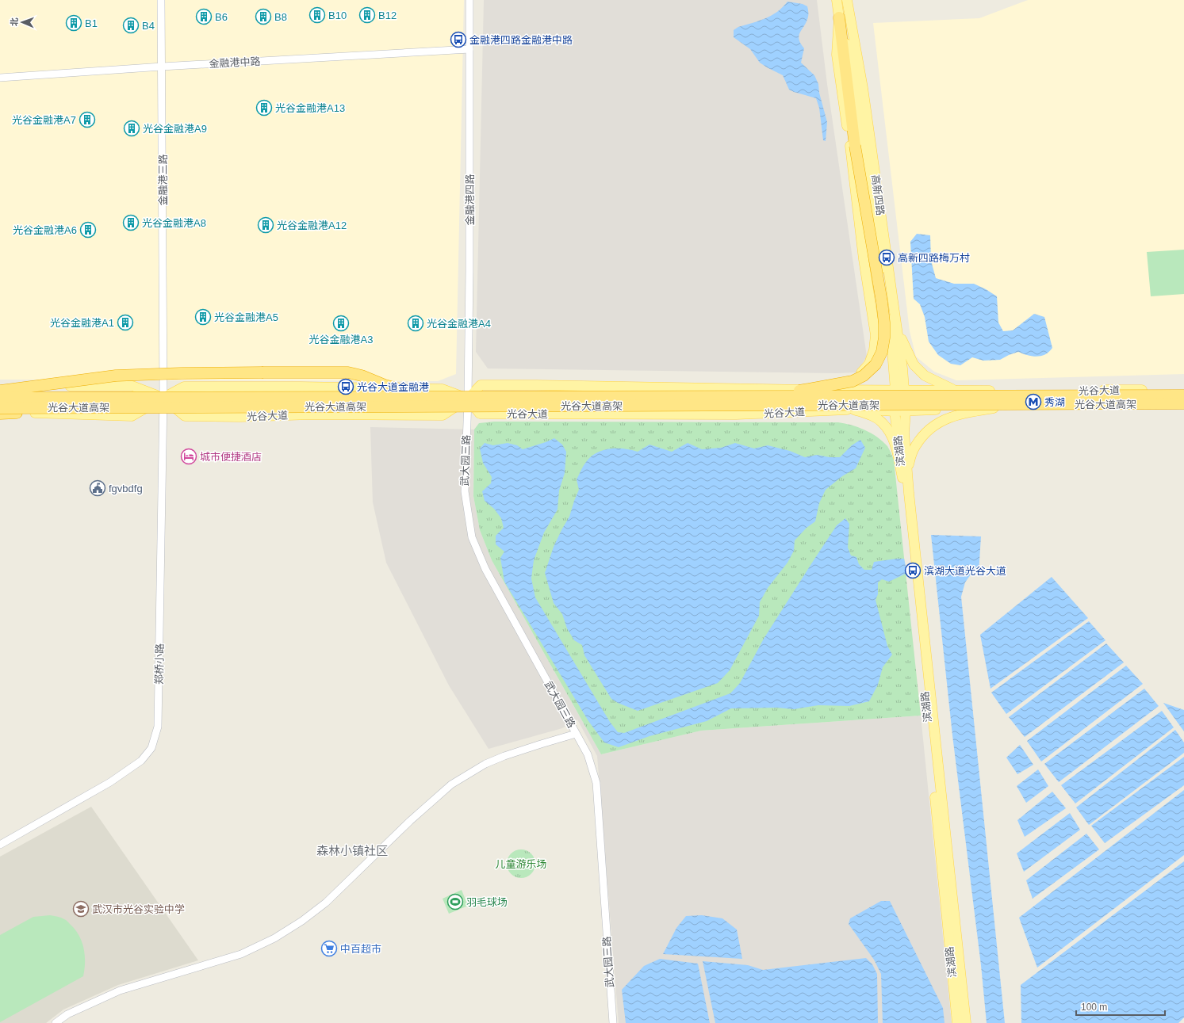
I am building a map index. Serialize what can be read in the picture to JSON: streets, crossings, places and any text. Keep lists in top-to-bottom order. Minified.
{"streets":{"highway":["光谷大道高架"],"main road":["高新四路","光谷大道","滨湖路"],"street":["金融港中路","金融港三路","金融港四路","武大园三路","郑桥小路"]},"crossings":[["金融港中路","金融港三路"],["金融港中路","金融港四路"],["金融港三路","光谷大道"],["金融港三路","郑桥小路"],["高新四路","光谷大道"],["高新四路","滨湖路"],["金融港四路","光谷大道"],["金融港四路","武大园三路"],["光谷大道","滨湖路"],["光谷大道","武大园三路"],["光谷大道","郑桥小路"]],"districts":["森林小镇社区"],"parks":["儿童游乐场"],"places":{"building":["B10","B12","B6","B8","B1","B4","光谷金融港A13","光谷金融港A7","光谷金融港A9","光谷金融港A8","光谷金融港A12","光谷金融港A6","光谷金融港A5","光谷金融港A1","光谷金融港A3","光谷金融港A4"],"bus stop":["金融港四路金融港中路","高新四路梅万村","光谷大道金融港","滨湖大道光谷大道"],"metro station":["秀湖"],"hotel":["城市便捷酒店"],"public building":["fgvbdfg"],"sports":["羽毛球场"],"school or university":["武汉市光谷实验中学"],"supermarket":["中百超市"]},"scale_bar":"100 m","north":"left"}
